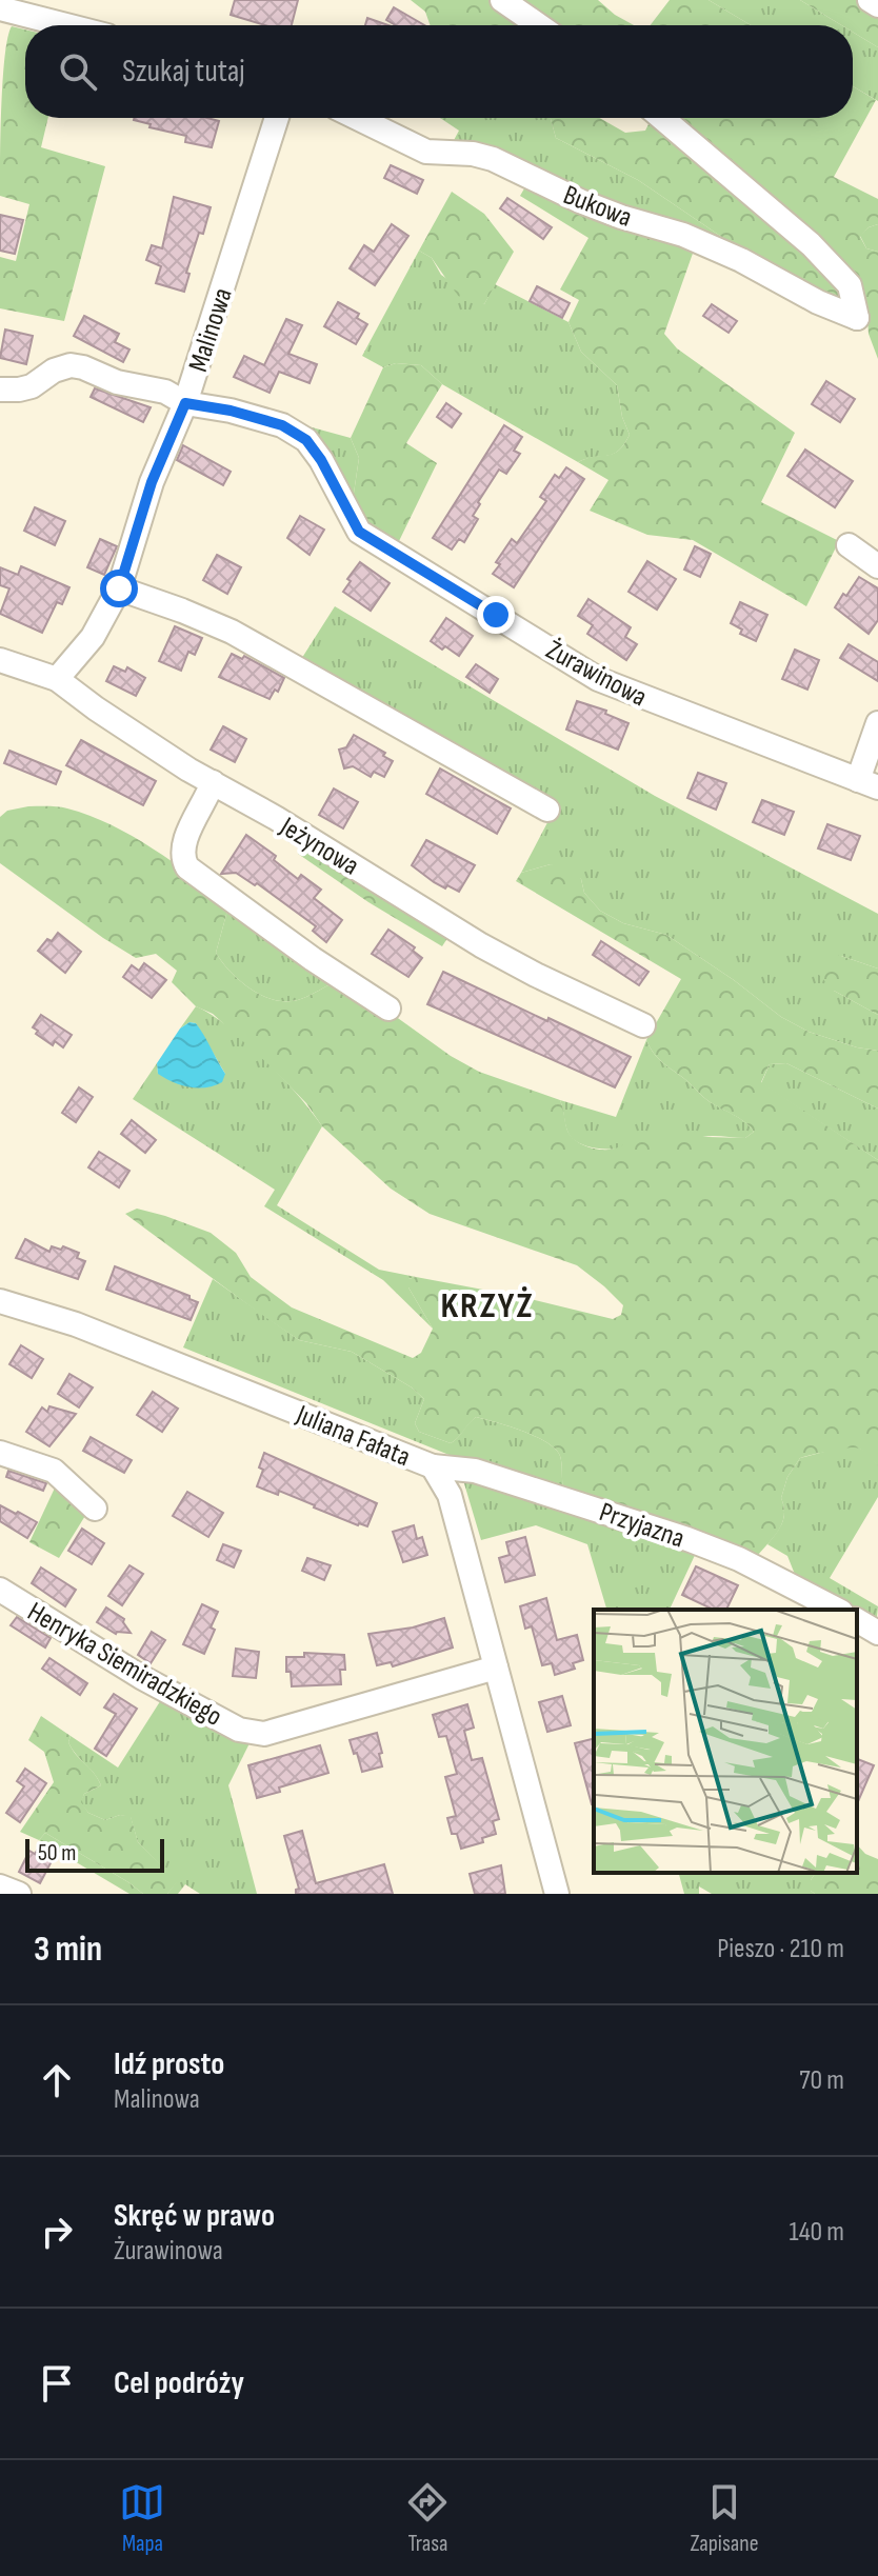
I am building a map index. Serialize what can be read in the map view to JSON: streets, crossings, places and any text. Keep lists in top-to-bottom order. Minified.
{"streets":{"street":["Bukowa","Malinowa","Żurawinowa","Jeżynowa","Juliana Fałata","Przyjazna","Henryka Siemiradzkiego"]},"crossings":[["Malinowa","Żurawinowa"],["Malinowa","Jeżynowa"],["Juliana Fałata","Przyjazna"],["Juliana Fałata","Henryka Siemiradzkiego"]],"districts":["KRZYŻ"],"scale_bar":"50 m","page":{"search":"Szukaj tutaj","scale":"50 m","heading":["3 min","Pieszo · 210 m"],"list":[["Idź prosto","Malinowa","70 m"],["Skręć w prawo","Żurawinowa","140 m"],"Cel podróży"],"nav":["Mapa","Trasa","Zapisane"]}}
